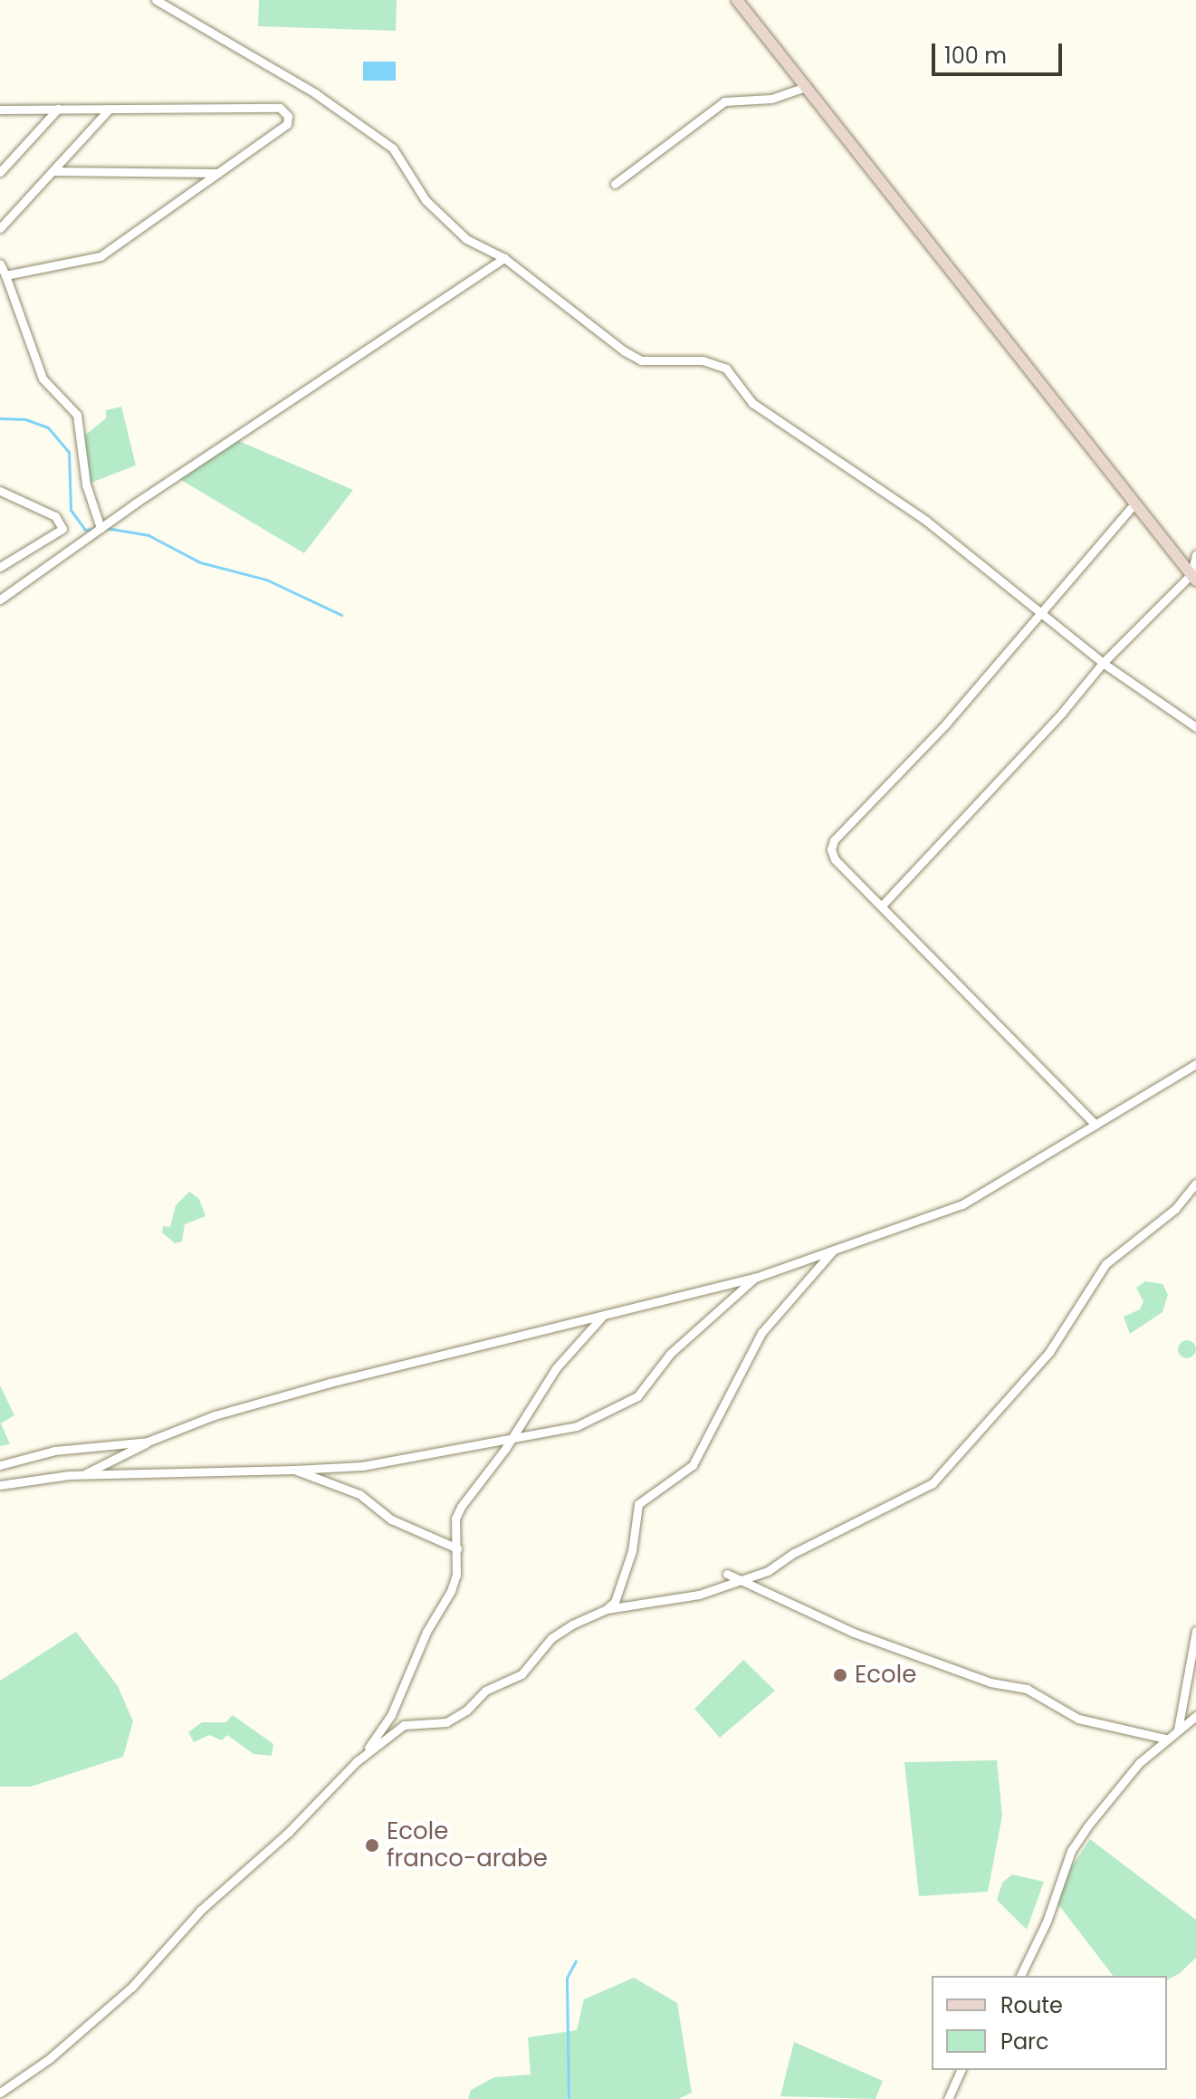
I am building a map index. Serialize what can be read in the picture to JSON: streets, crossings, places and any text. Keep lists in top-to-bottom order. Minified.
{"places":["Ecole","Ecole franco-arabe"],"legend":["Route","Parc"],"scale_bar":"100 m"}
